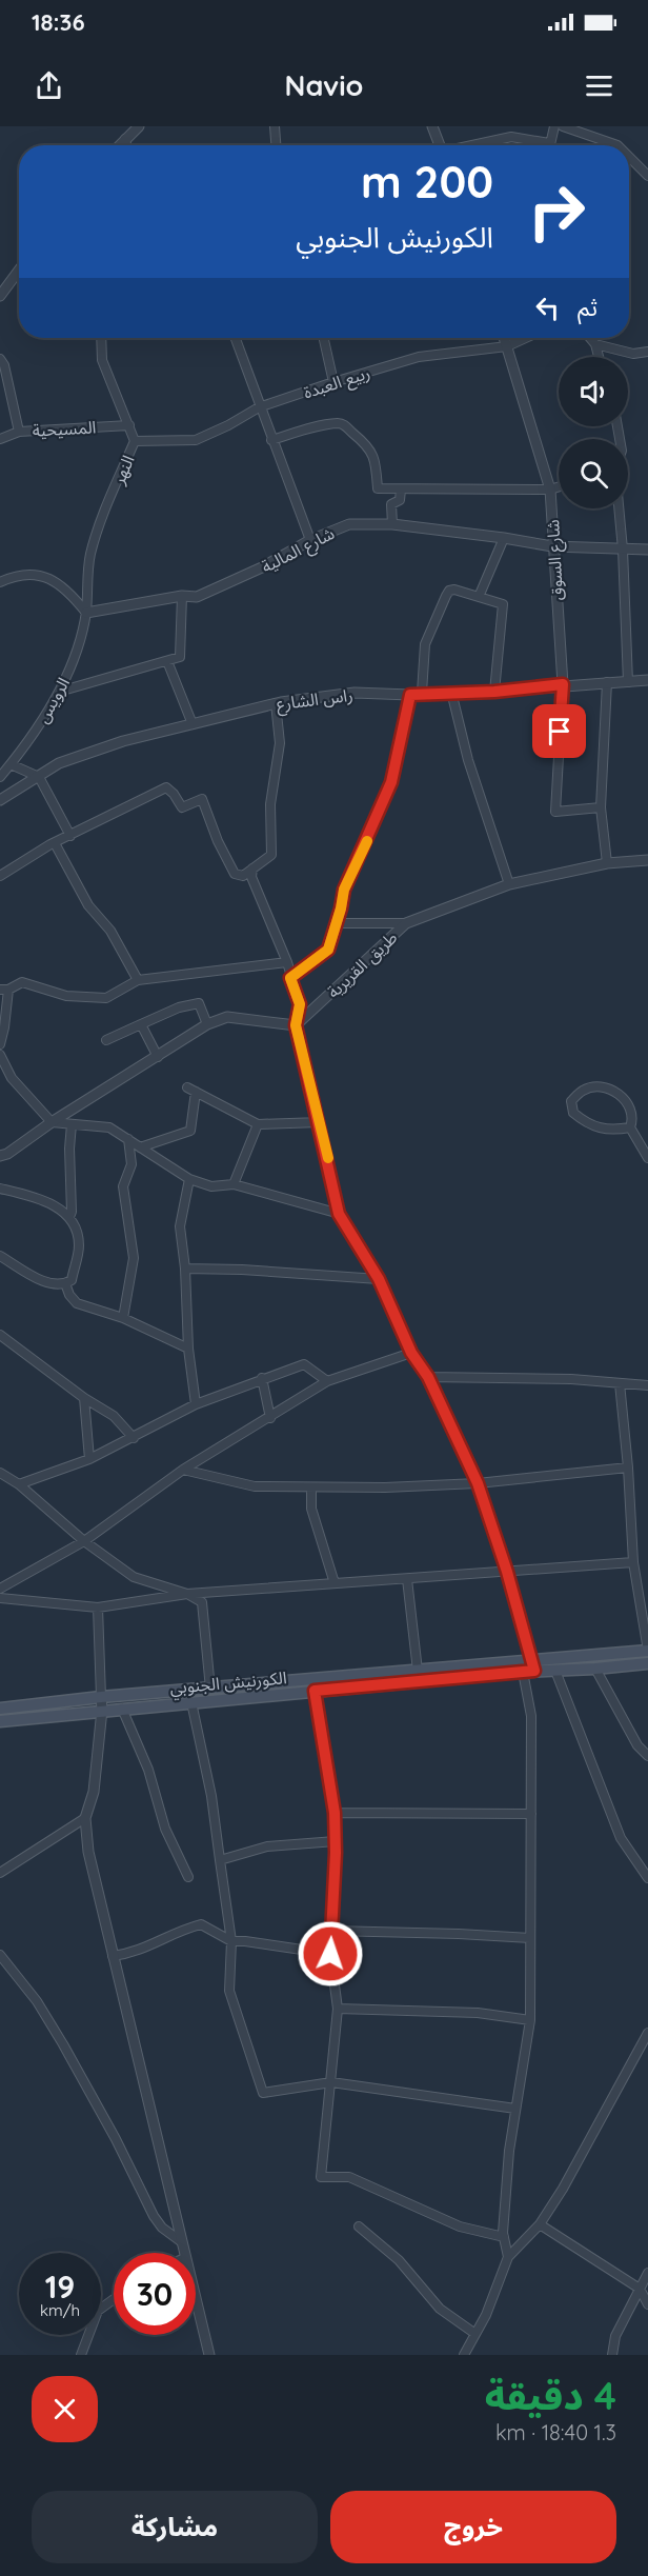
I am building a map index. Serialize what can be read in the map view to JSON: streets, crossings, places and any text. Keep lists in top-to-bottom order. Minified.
{"streets":{"main road":["الكورنيش الجنوبي"],"street":["ربيع العبدة","المسيحية","النهر","شارع المالية","شارع السوق","راس الشارع","الرويس","طريق القريرية"]},"crossings":[["ربيع العبدة","النهر"],["ربيع العبدة","شارع السوق"],["المسيحية","النهر"],["النهر","شارع المالية"],["النهر","الرويس"],["شارع المالية","شارع السوق"],["شارع المالية","الرويس"],["شارع السوق","راس الشارع"]],"page":{"status":"18:36","header":"Navio","turn":["200 m","الكورنيش الجنوبي"],"then":"ثم","speed":"19 km/h","limit":"30","heading":["4 دقيقة","1.3 km · 18:40"],"buttons":["خروج","مشاركة"]}}
